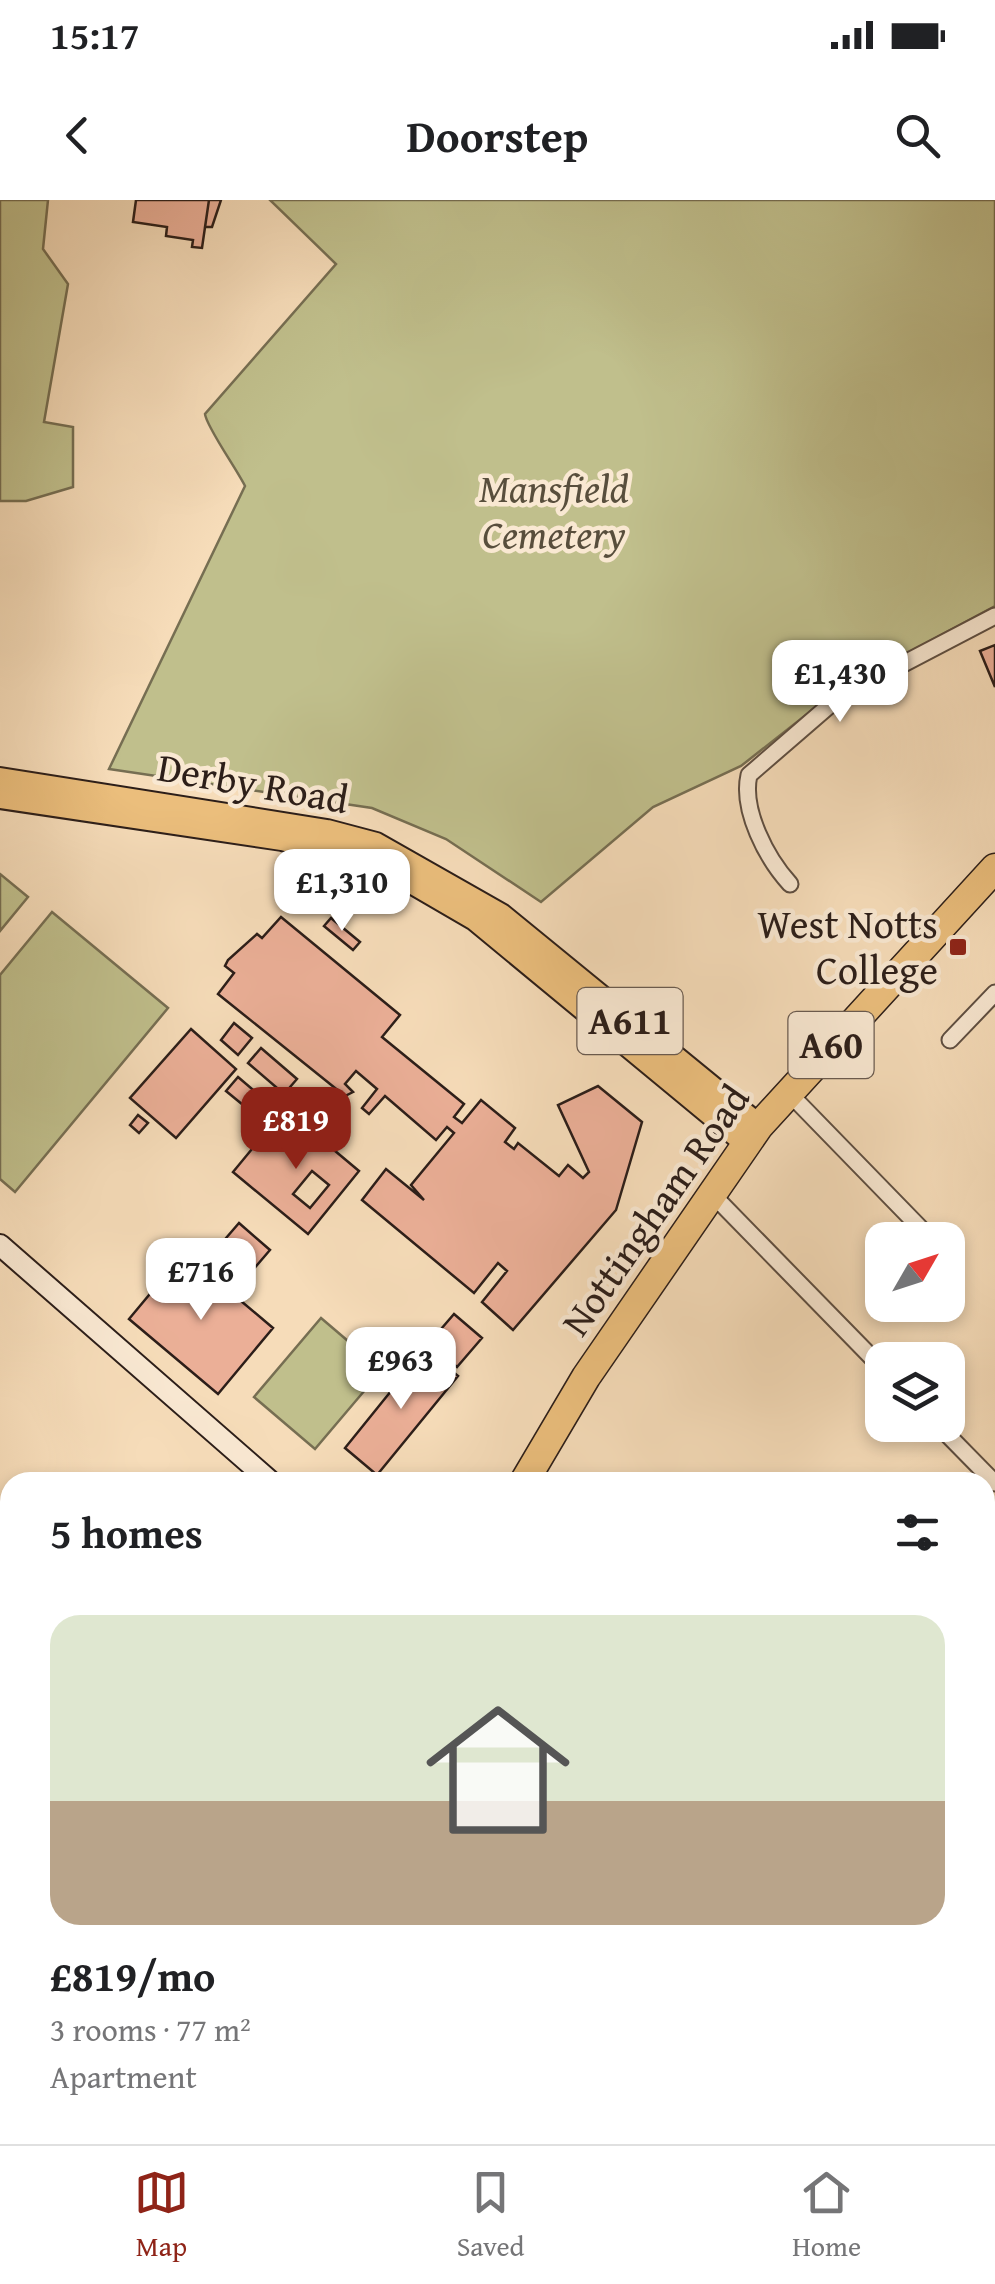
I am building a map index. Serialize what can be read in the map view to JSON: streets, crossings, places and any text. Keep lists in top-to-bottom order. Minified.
{"streets":{"highway":["A60","Nottingham Road"],"main road":["Derby Road","A611"]},"crossings":[["Derby Road","Nottingham Road"]],"parks":["Mansfield Cemetery"],"places":{"transit":["West Notts College"]},"north":"top right","page":{"status":"15:17","header":"Doorstep","price":["£1,430","£1,310","£819","£716","£963"],"heading":"5 homes","list":[{"name":"£819/mo","note":"3 rooms · 77 m² · Apartment"}],"tabs":["Map","Saved","Home"]}}
